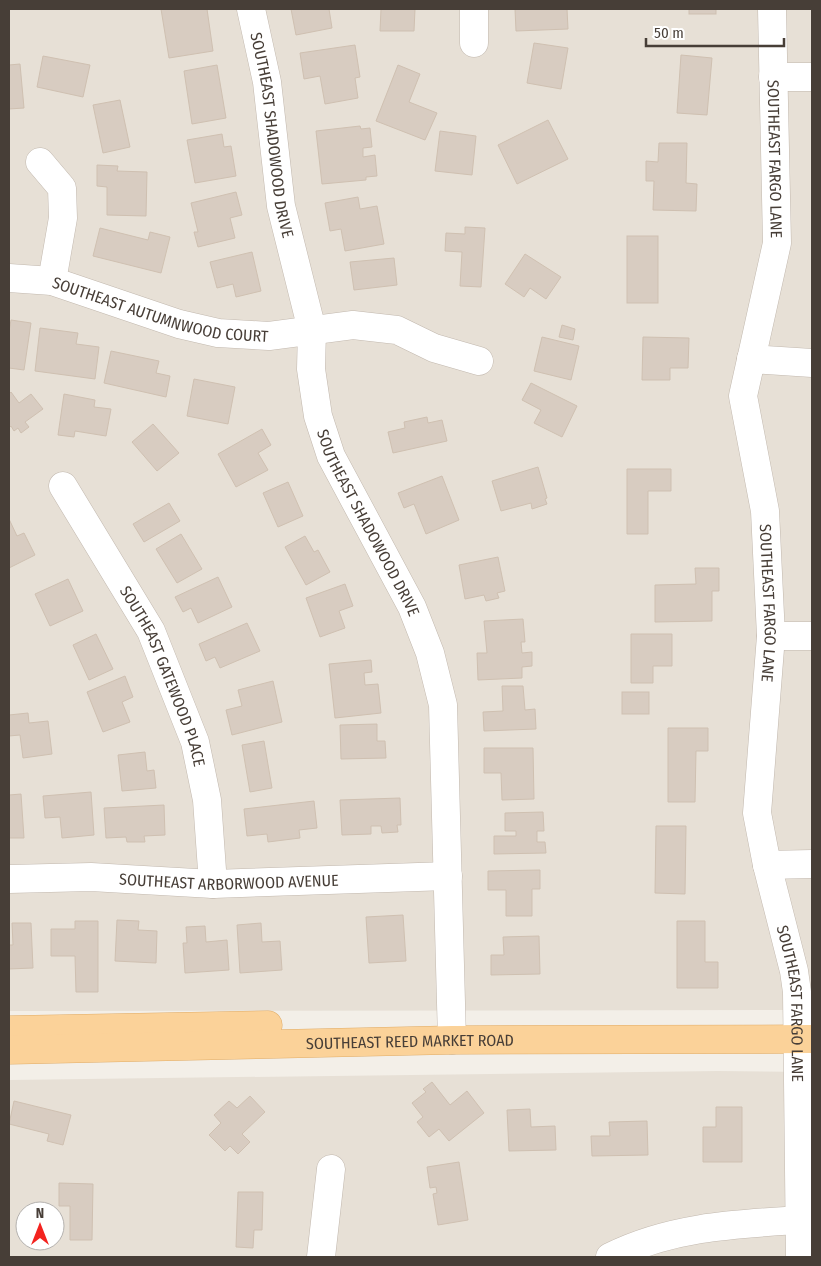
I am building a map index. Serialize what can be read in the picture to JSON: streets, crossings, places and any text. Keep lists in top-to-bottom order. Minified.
{"streets":{"main road":["SOUTHEAST REED MARKET ROAD"],"street":["SOUTHEAST SHADOWOOD DRIVE","SOUTHEAST FARGO LANE","SOUTHEAST AUTUMNWOOD COURT","SOUTHEAST GATEWOOD PLACE","SOUTHEAST ARBORWOOD AVENUE"]},"crossings":[["SOUTHEAST SHADOWOOD DRIVE","SOUTHEAST AUTUMNWOOD COURT"],["SOUTHEAST SHADOWOOD DRIVE","SOUTHEAST ARBORWOOD AVENUE"],["SOUTHEAST SHADOWOOD DRIVE","SOUTHEAST REED MARKET ROAD"],["SOUTHEAST FARGO LANE","SOUTHEAST REED MARKET ROAD"],["SOUTHEAST GATEWOOD PLACE","SOUTHEAST ARBORWOOD AVENUE"]],"scale_bar":"50 m","north":"top"}
